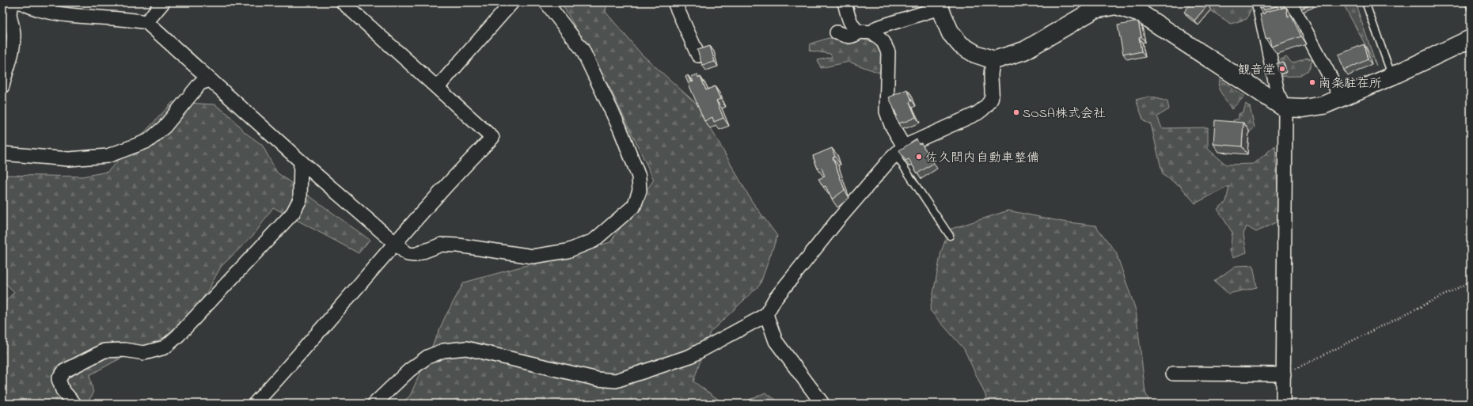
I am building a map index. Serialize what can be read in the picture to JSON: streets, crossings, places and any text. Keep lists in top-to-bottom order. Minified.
{"places":["観音堂","南条駐在所","SOSA株式会社","佐久間内自動車整備"]}
